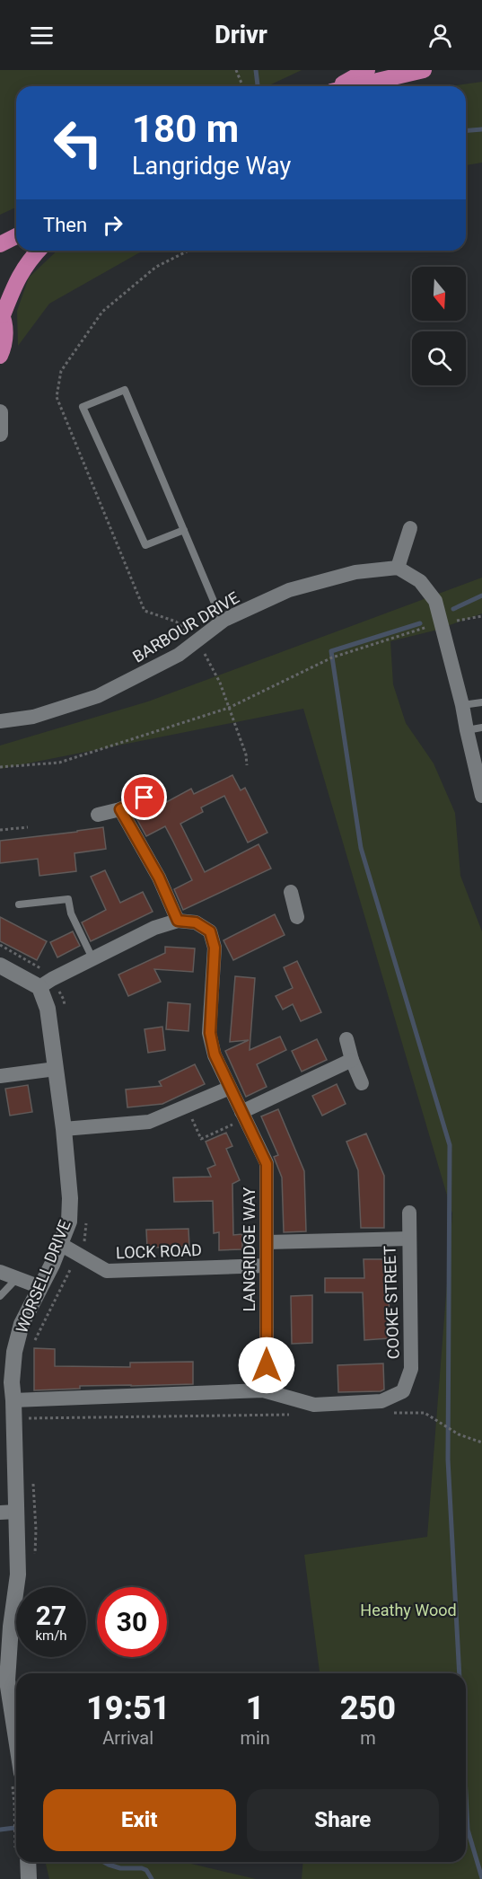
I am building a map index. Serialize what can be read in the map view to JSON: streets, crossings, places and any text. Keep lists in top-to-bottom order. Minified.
{"streets":{"street":["BARBOUR DRIVE","LANGRIDGE WAY","LOCK ROAD","WORSELL DRIVE","COOKE STREET"]},"crossings":[["LANGRIDGE WAY","LOCK ROAD"],["LANGRIDGE WAY","COOKE STREET"],["LOCK ROAD","WORSELL DRIVE"]],"parks":["Heathy Wood"],"north":"bottom","page":{"header":"Drivr","turn":["180 m","Langridge Way"],"then":"Then","speed":"27 km/h","limit":"30","eta":["19:51","Arrival","1","min","250","m"],"buttons":["Exit","Share"]}}
